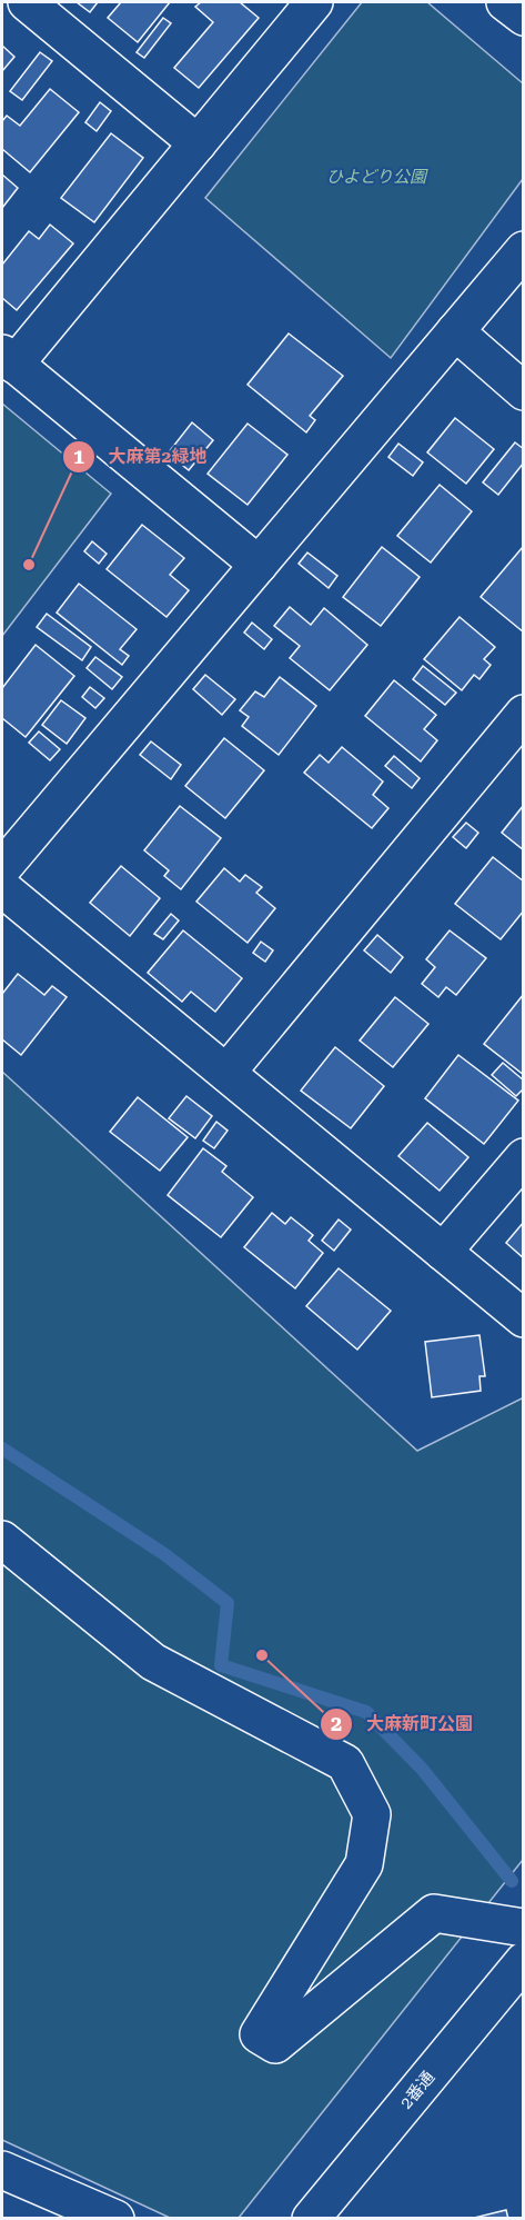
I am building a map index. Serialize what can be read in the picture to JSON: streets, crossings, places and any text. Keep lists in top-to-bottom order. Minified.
{"streets":{"street":["2番通"]},"parks":["ひよどり公園"],"places":["大麻第2緑地","大麻新町公園"]}
